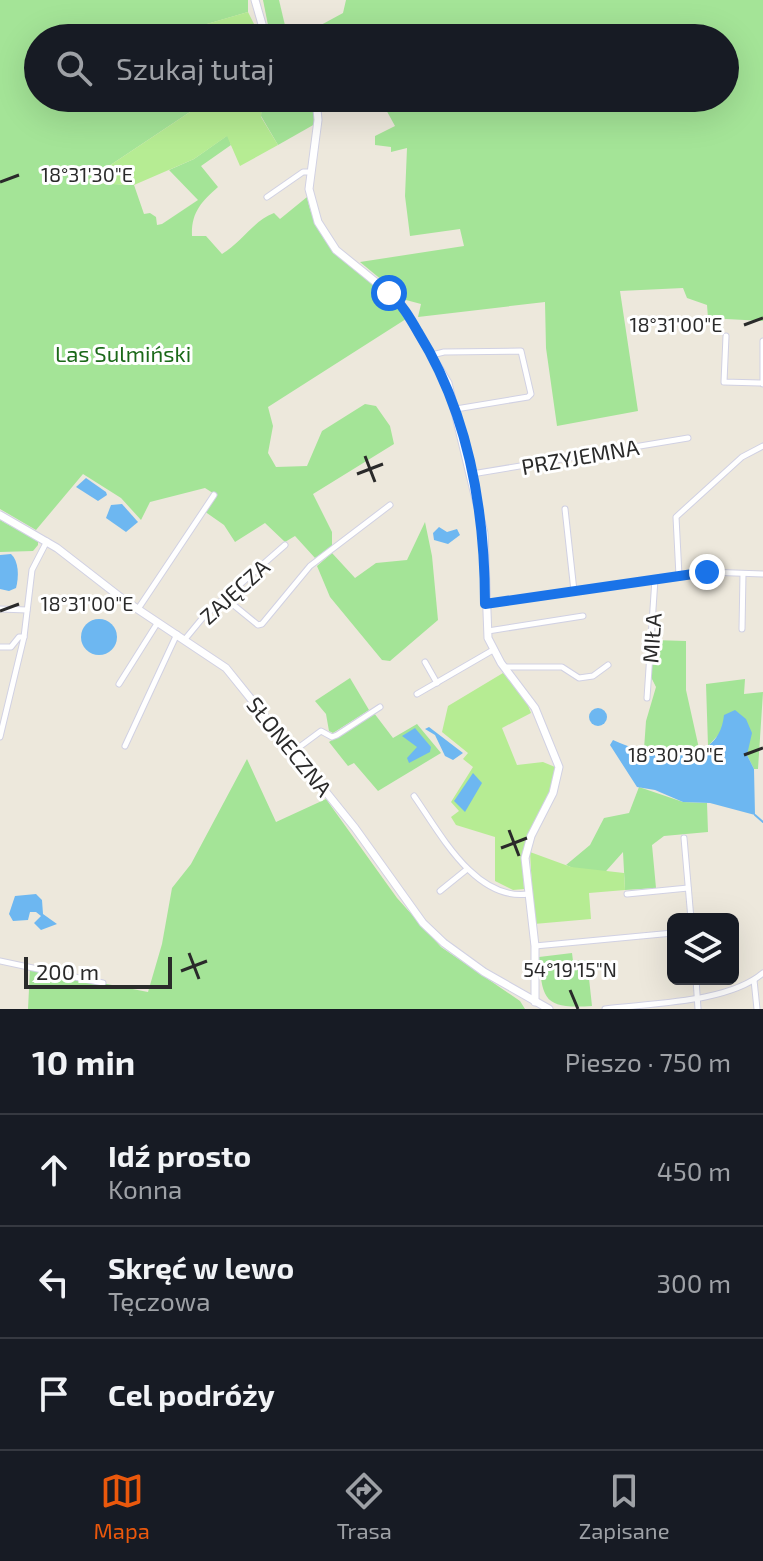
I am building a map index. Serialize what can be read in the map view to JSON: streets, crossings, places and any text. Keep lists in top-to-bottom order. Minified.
{"streets":{"street":["PRZYJEMNA","ZAJĘCZA","MIŁA","SŁONECZNA"]},"crossings":[["ZAJĘCZA","SŁONECZNA"]],"parks":["Las Sulmiński"],"scale_bar":"200 m","page":{"search":"Szukaj tutaj","scale":"200 m","heading":["10 min","Pieszo · 750 m"],"list":[["Idź prosto","Konna","450 m"],["Skręć w lewo","Tęczowa","300 m"],"Cel podróży"],"nav":["Mapa","Trasa","Zapisane"]},"coordinates":["18°31'30\"E","18°31'00\"E","18°30'30\"E","54°19'15\"N"]}
